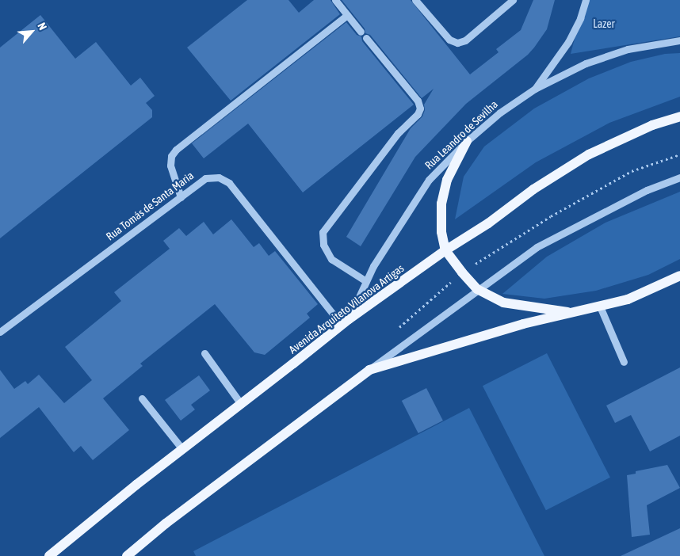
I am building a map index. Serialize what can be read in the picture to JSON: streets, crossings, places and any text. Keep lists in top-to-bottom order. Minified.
{"streets":{"main road":["Avenida Arquiteto Vilanova Artigas"],"street":["Rua Leandro de Sevilha","Rua Tomás de Santa Maria"]},"crossings":[["Rua Leandro de Sevilha","Rua Tomás de Santa Maria"],["Rua Leandro de Sevilha","Avenida Arquiteto Vilanova Artigas"],["Rua Tomás de Santa Maria","Avenida Arquiteto Vilanova Artigas"]],"parks":["Lazer"],"north":"top right"}
